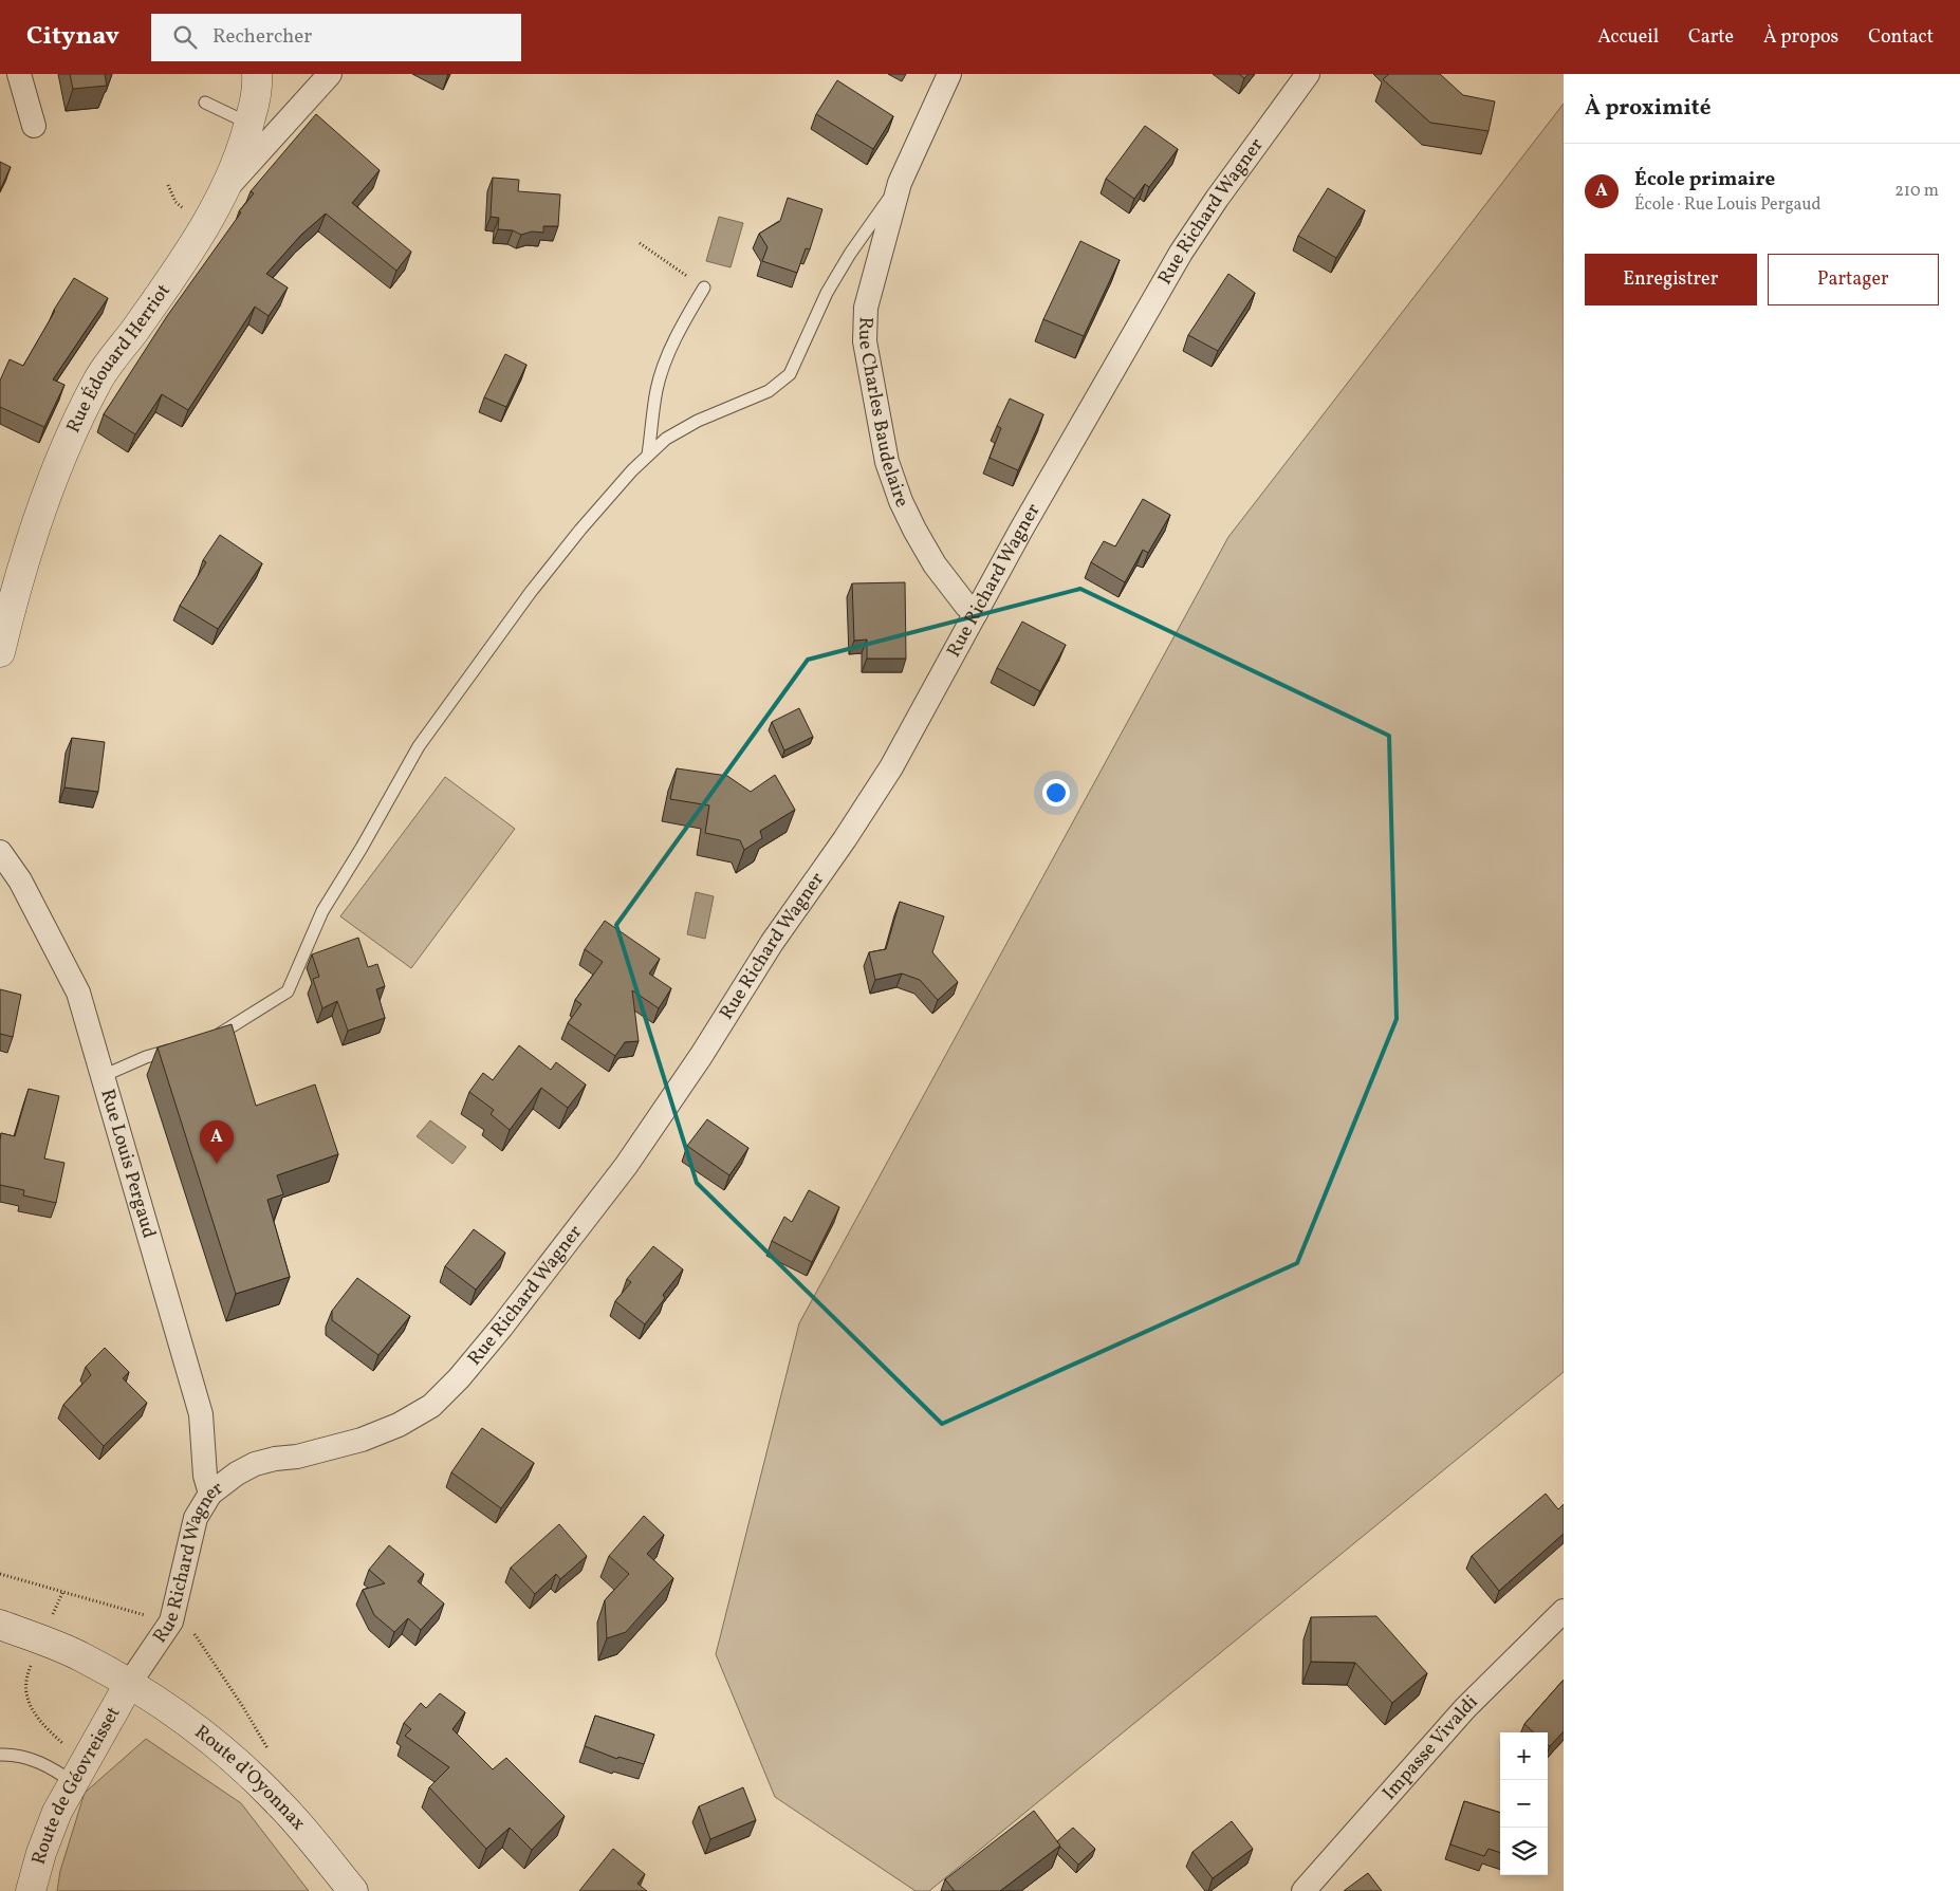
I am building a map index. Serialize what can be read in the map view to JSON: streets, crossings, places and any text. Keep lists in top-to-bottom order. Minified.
{"streets":{"street":["Rue Richard Wagner","Rue Édouard Herriot","Rue Charles Baudelaire","Rue Louis Pergaud","Impasse Vivaldi","Route d'Oyonnax","Route de Géovreisset"]},"crossings":[["Rue Richard Wagner","Rue Charles Baudelaire"],["Rue Richard Wagner","Rue Louis Pergaud"],["Rue Richard Wagner","Route d'Oyonnax"],["Rue Richard Wagner","Route de Géovreisset"],["Route d'Oyonnax","Route de Géovreisset"]],"page":{"header":"Citynav","search":"Rechercher","nav":["Accueil","Carte","À propos","Contact"],"heading":"À proximité","list":[{"mark":"A","name":"École primaire","note":"École · Rue Louis Pergaud","value":"210 m"}],"buttons":["Enregistrer","Partager"],"pins":"A","map_buttons":["+","−"]}}
